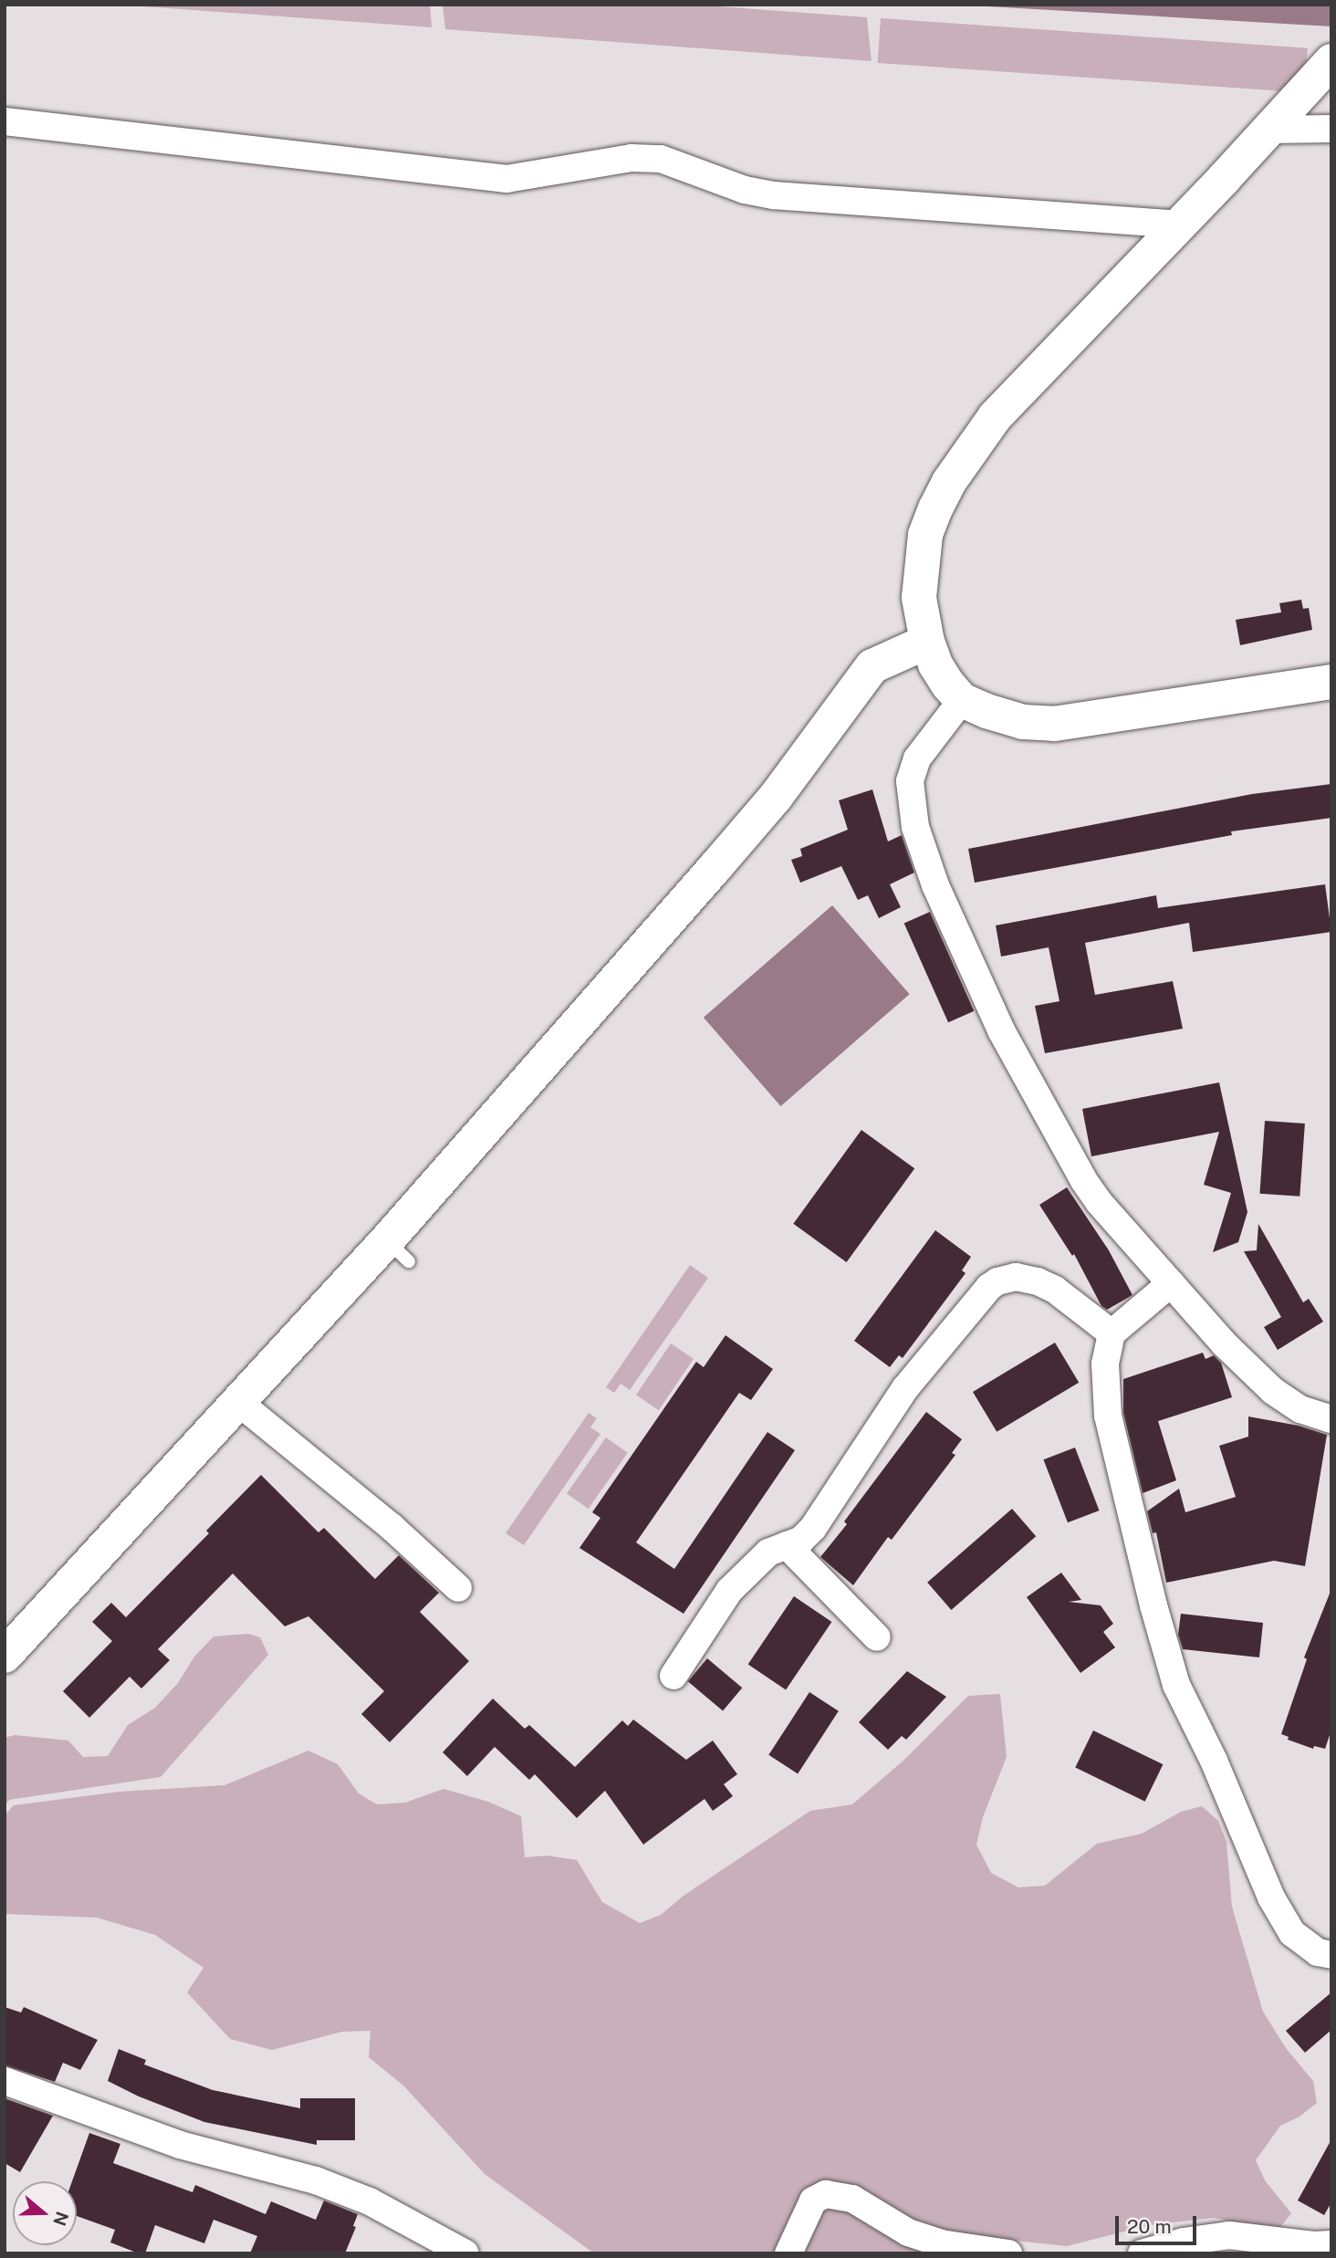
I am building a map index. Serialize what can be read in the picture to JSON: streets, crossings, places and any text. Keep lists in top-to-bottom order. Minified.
{"scale_bar":"20 m","north":"right"}
